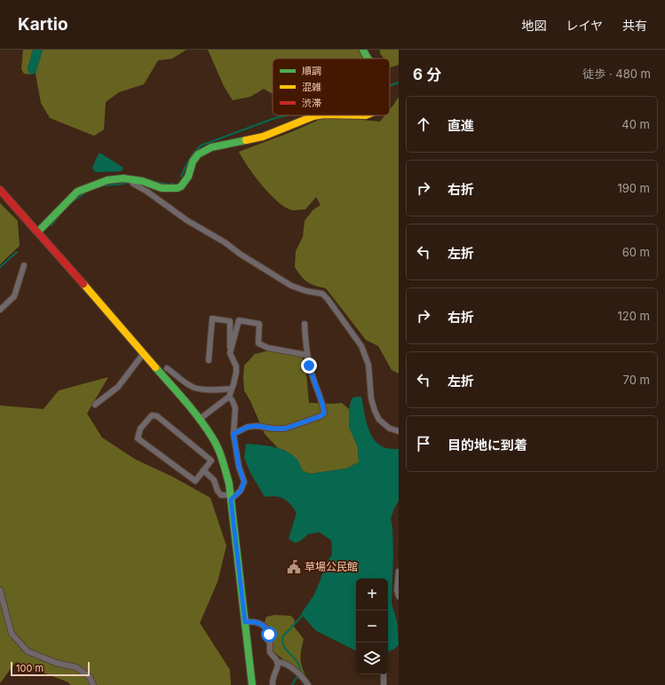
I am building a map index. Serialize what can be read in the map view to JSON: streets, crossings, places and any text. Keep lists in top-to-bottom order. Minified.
{"places":{"public building":["草場公民館"]},"legend":["順調","混雑","渋滞"],"scale_bar":"100 m","page":{"header":"Kartio","nav":["地図","レイヤ","共有"],"heading":["6 分","徒歩 · 480 m"],"list":[["直進","40 m"],["右折","190 m"],["左折","60 m"],["右折","120 m"],["左折","70 m"],"目的地に到着"],"map_buttons":["+","−"],"scale":"100 m"}}
